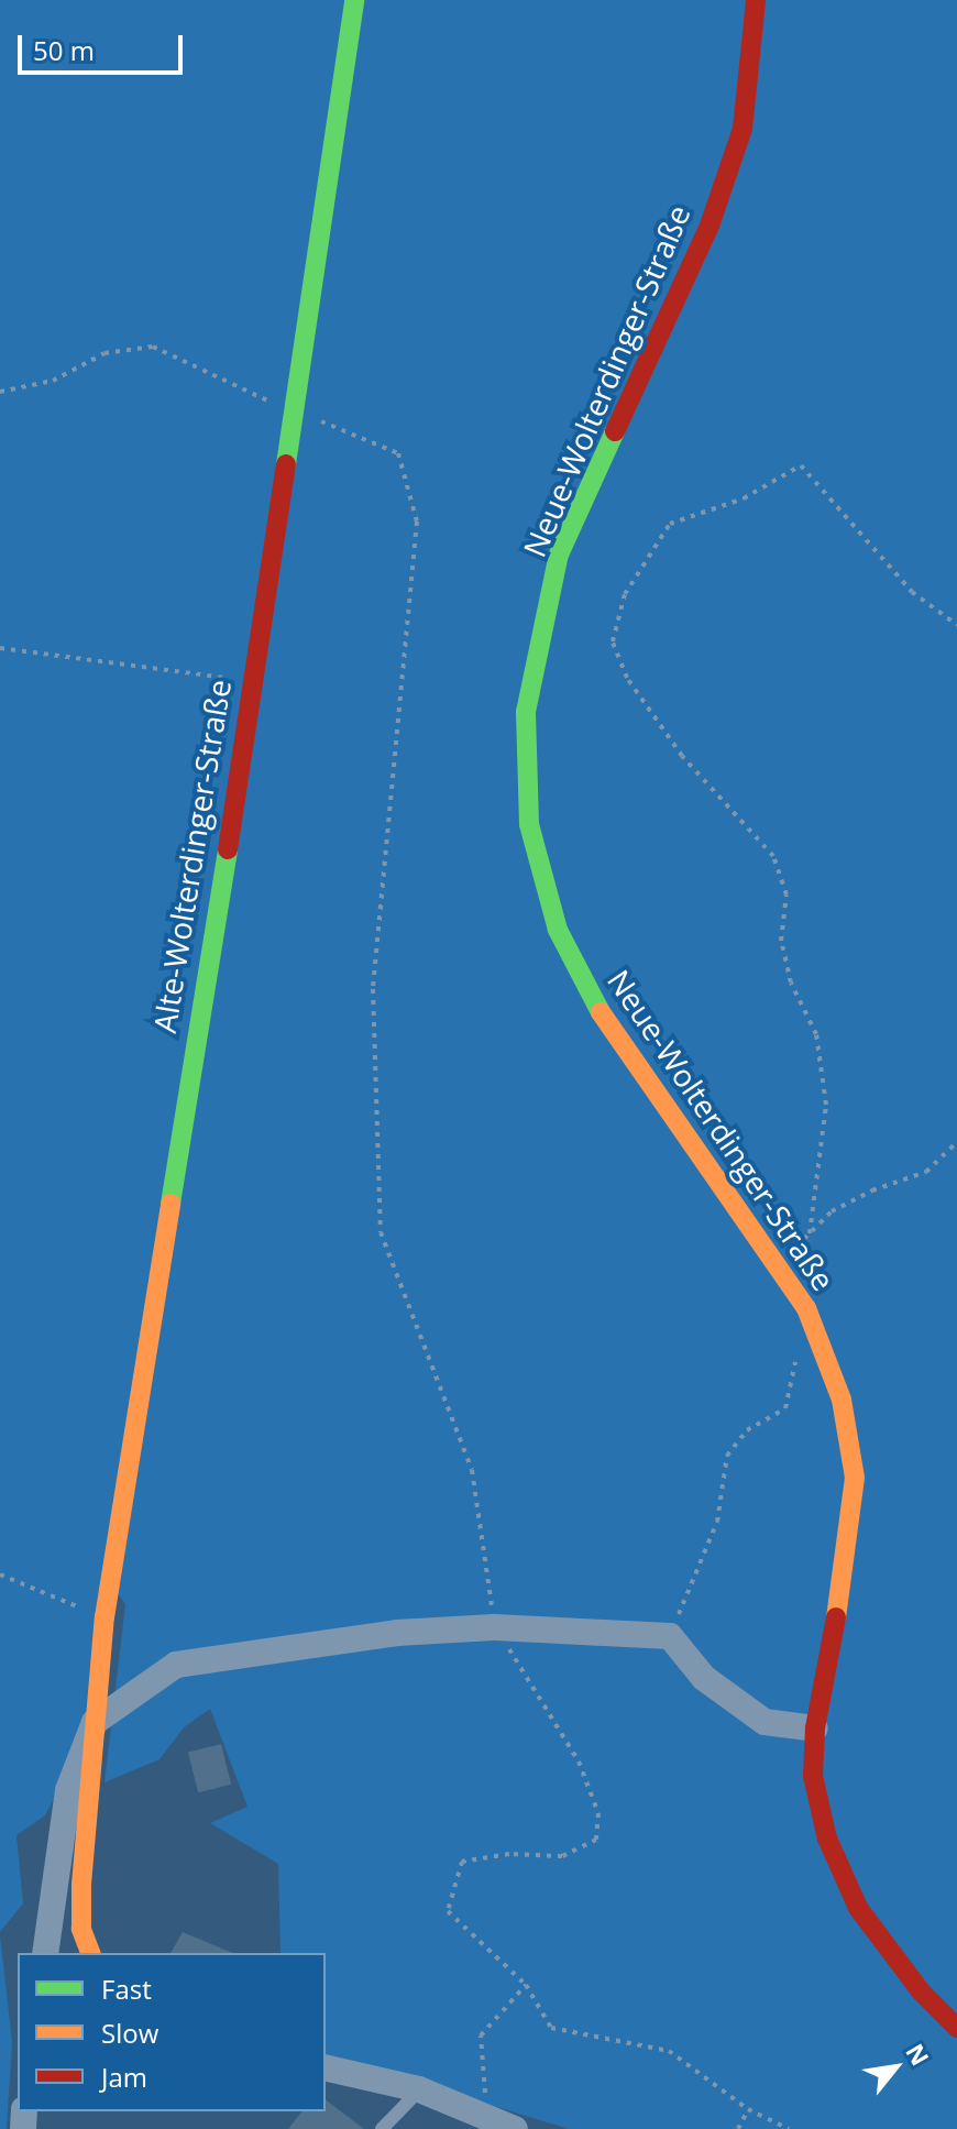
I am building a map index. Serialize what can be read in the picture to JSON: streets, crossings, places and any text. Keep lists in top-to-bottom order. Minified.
{"streets":{"main road":["Neue-Wolterdinger-Straße","Alte-Wolterdinger-Straße"]},"legend":["Fast","Slow","Jam"],"scale_bar":"50 m","north":"top right"}
